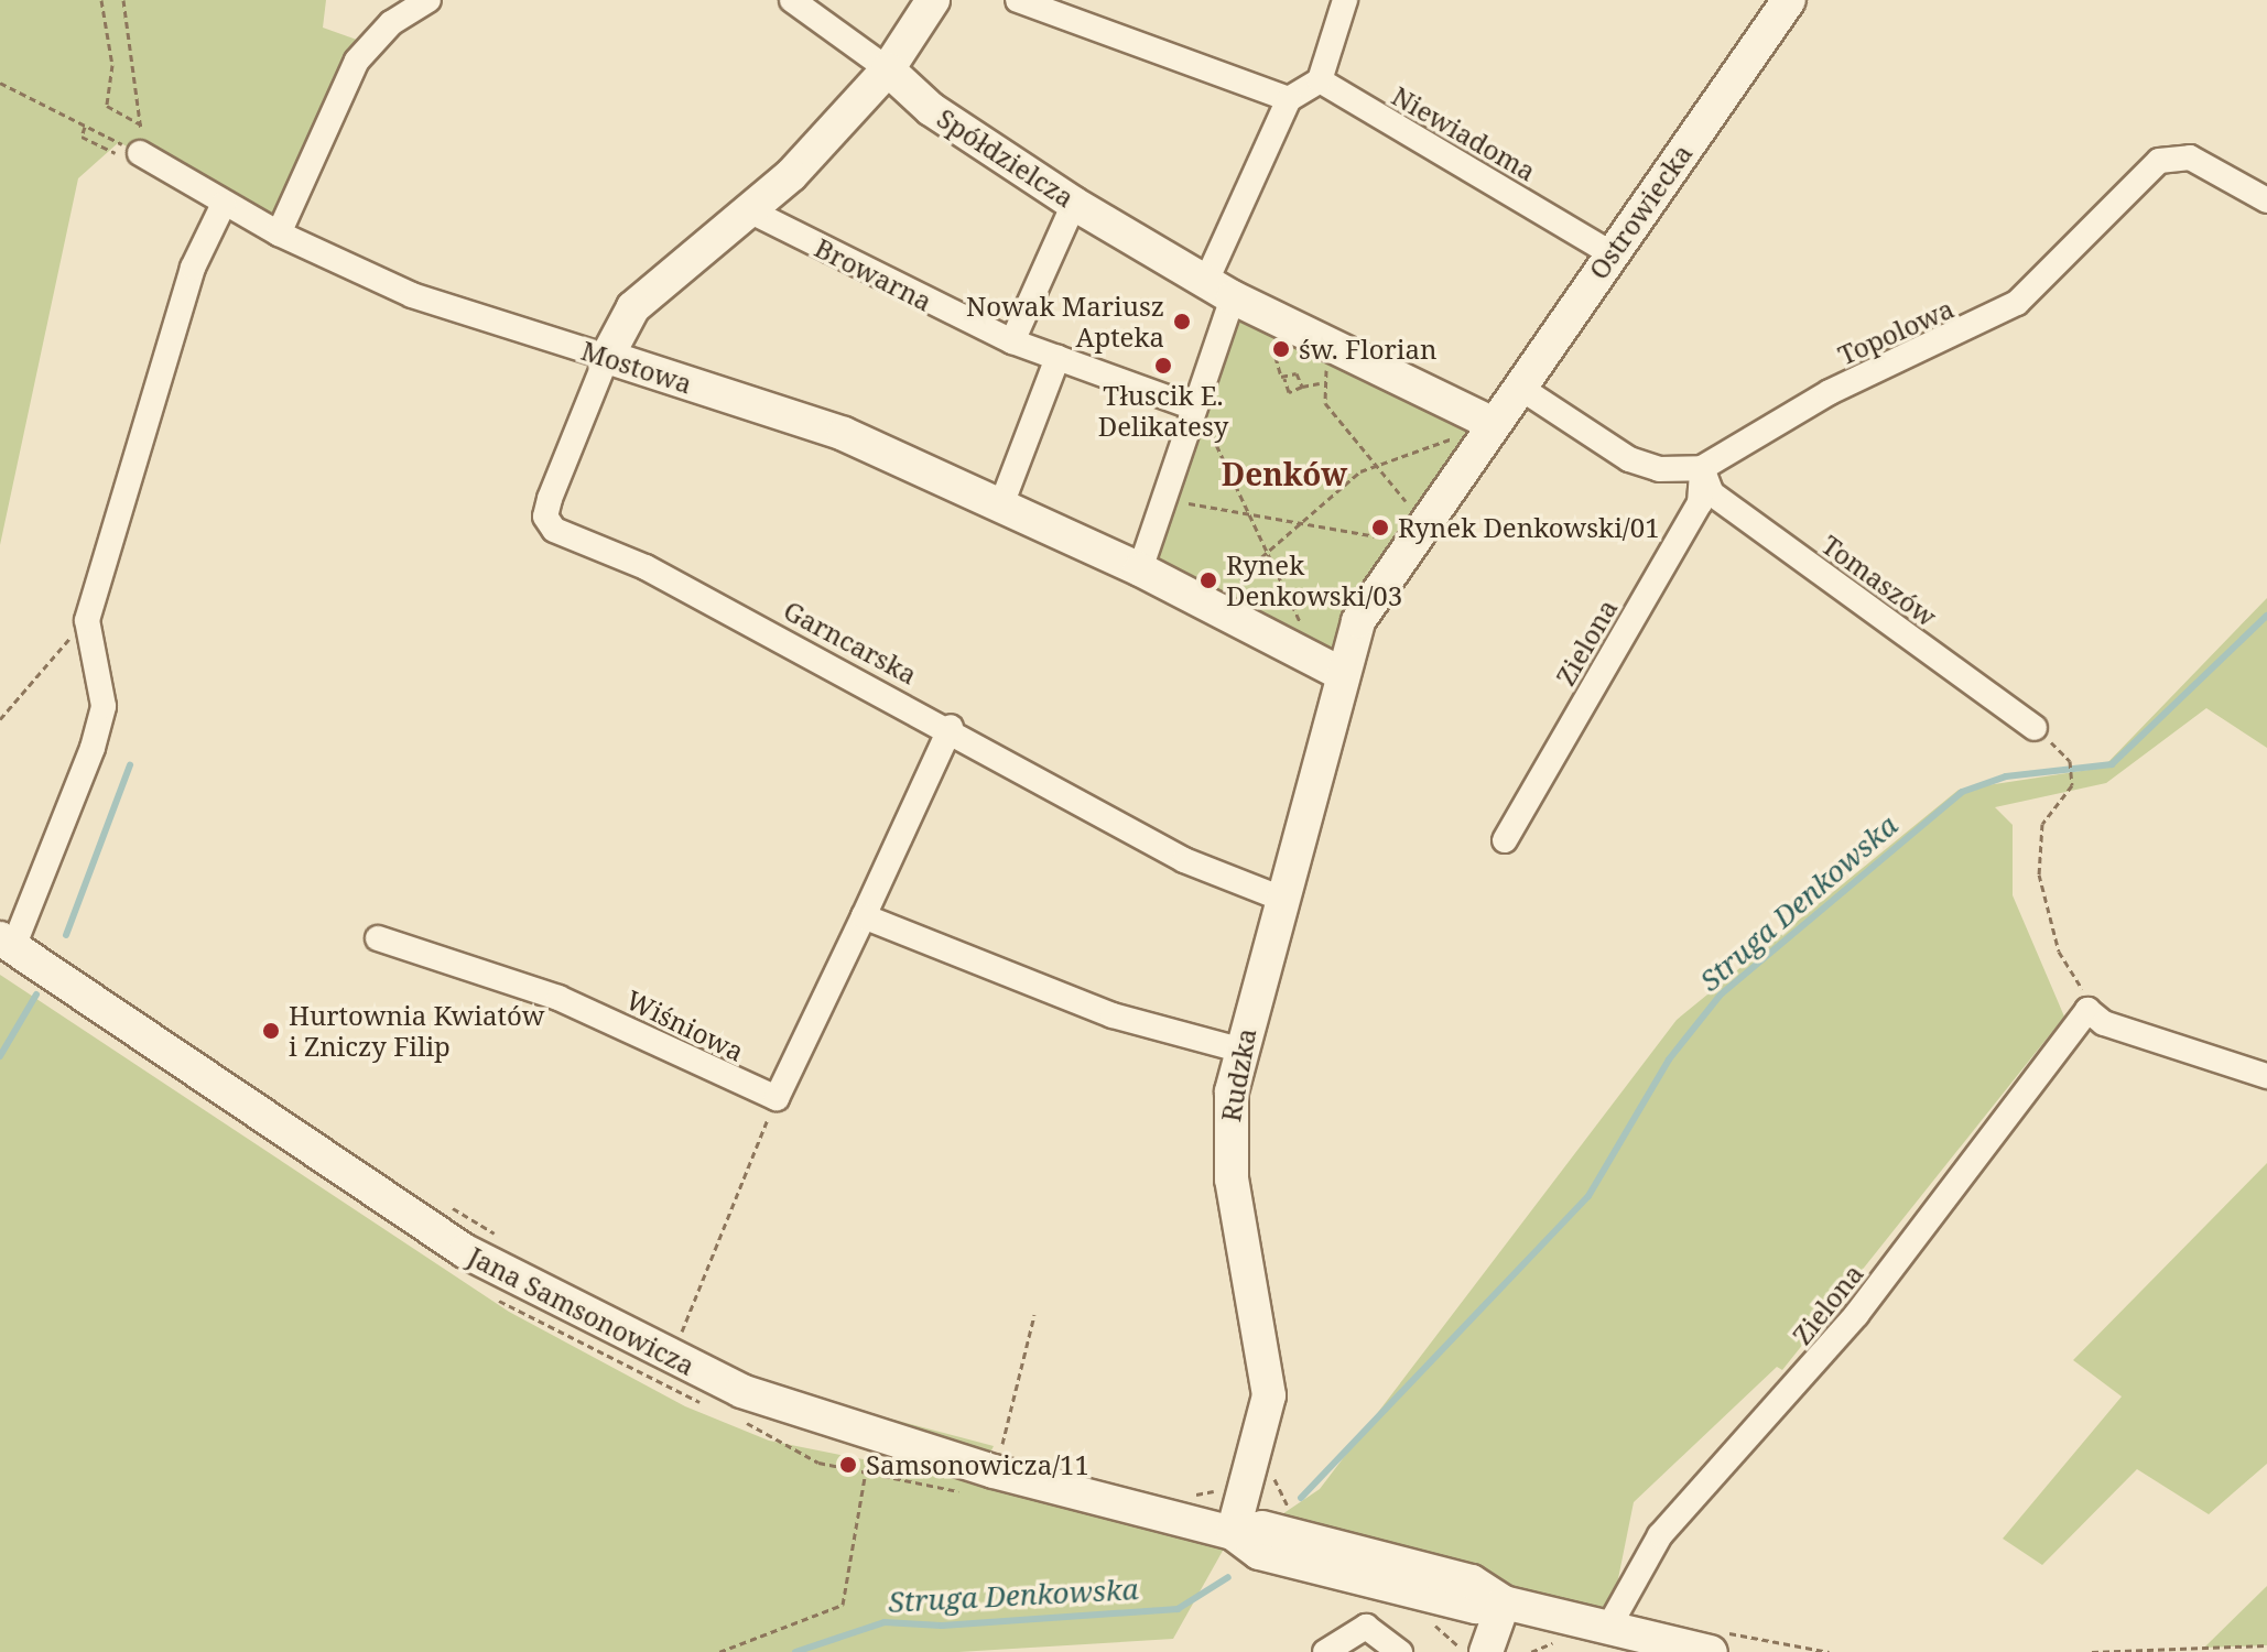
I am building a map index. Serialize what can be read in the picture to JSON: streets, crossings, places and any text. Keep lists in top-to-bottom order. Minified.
{"streets":{"street":["Niewiadoma","Spółdzielcza","Ostrowiecka","Browarna","Topolowa","Mostowa","Tomaszów","Garncarska","Zielona","Wiśniowa","Rudzka","Jana Samsonowicza"]},"crossings":[["Niewiadoma","Ostrowiecka"],["Spółdzielcza","Ostrowiecka"],["Ostrowiecka","Mostowa"],["Ostrowiecka","Rudzka"],["Topolowa","Tomaszów"],["Topolowa","Zielona"],["Mostowa","Garncarska"],["Mostowa","Rudzka"],["Tomaszów","Zielona"],["Garncarska","Rudzka"],["Zielona","Jana Samsonowicza"],["Rudzka","Jana Samsonowicza"]],"districts":["Denków"],"water":["Struga Denkowska"],"places":["Nowak Mariusz Apteka","św. Florian","Tłuscik E. Delikatesy","Rynek Denkowski/01","Rynek Denkowski/03","Hurtownia Kwiatów i Zniczy Filip","Samsonowicza/11"]}
